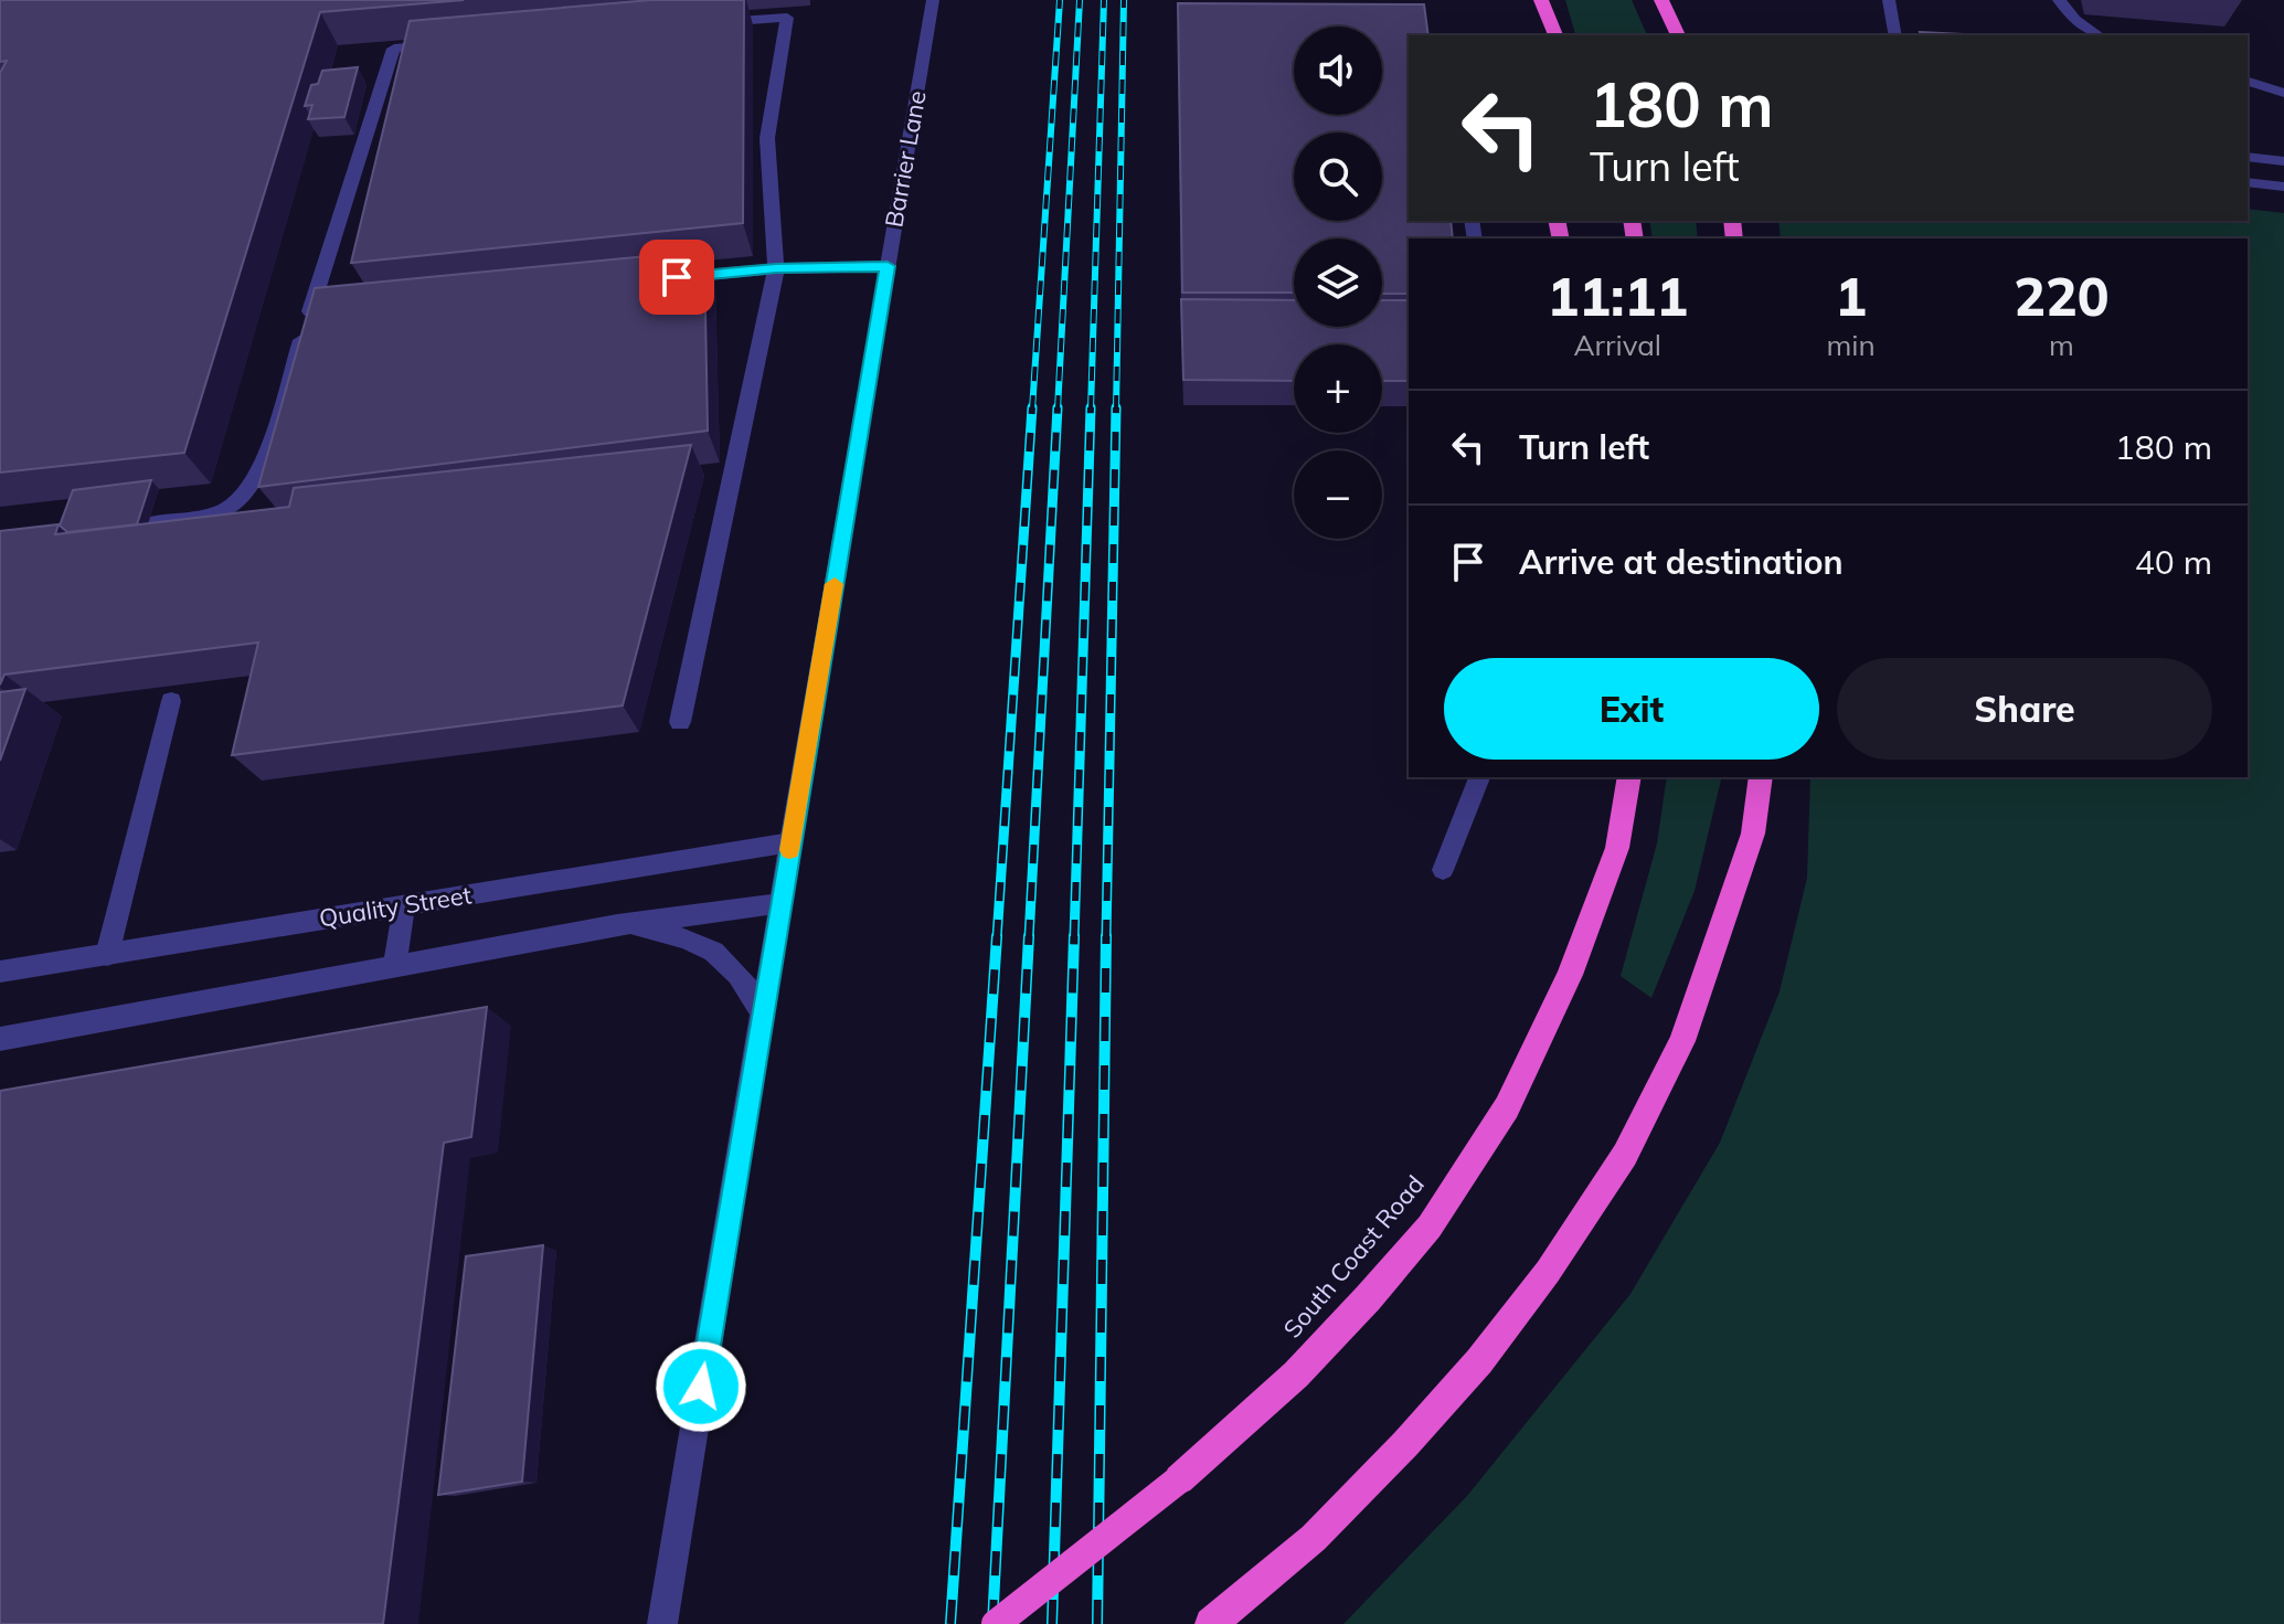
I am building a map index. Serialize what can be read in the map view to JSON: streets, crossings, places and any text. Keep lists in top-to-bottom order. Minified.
{"streets":{"highway":["South Coast Road"],"street":["Barrier Lane","Quality Street"]},"crossings":[["Barrier Lane","Quality Street"]],"page":{"map_buttons":["+","−"],"turn":["180 m","Turn left"],"eta":["11:11","Arrival","1","min","220","m"],"list":[{"name":"Turn left","value":"180 m"},{"name":"Arrive at destination","value":"40 m"}],"buttons":["Exit","Share"]}}
